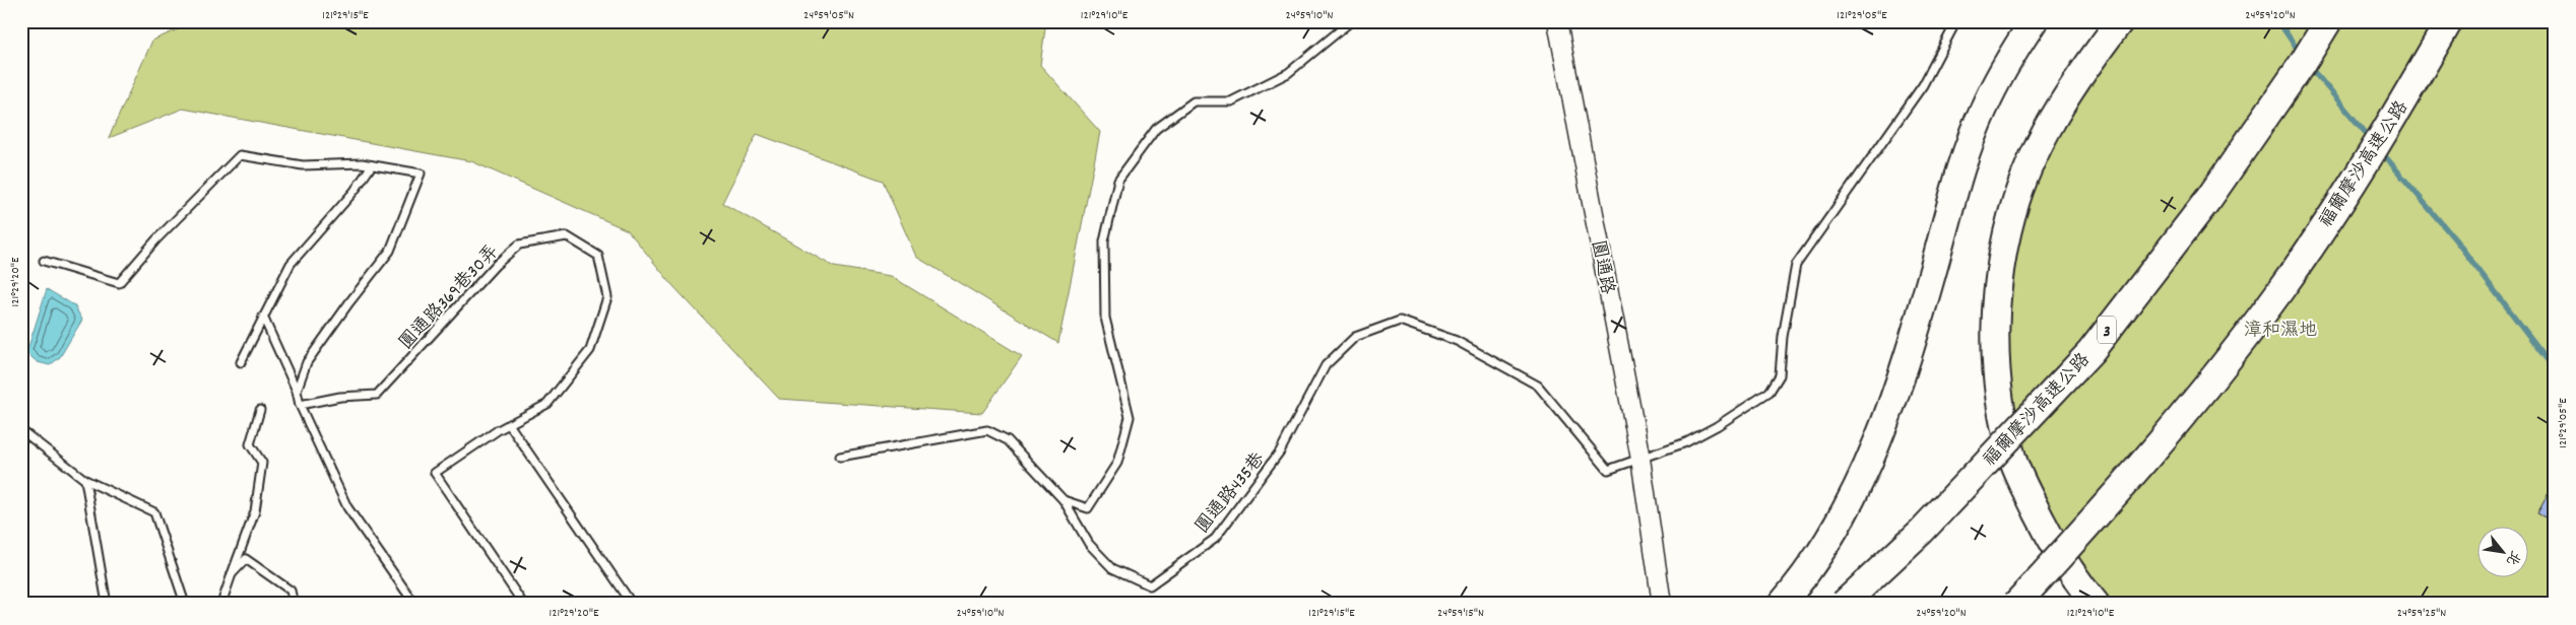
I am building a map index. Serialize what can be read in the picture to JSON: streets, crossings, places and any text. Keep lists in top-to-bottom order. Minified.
{"streets":{"highway":["福爾摩沙高速公路","3"],"street":["圓通路"],"lane":["圓通路369巷30弄","圓通路435巷"]},"crossings":[["圓通路","圓通路435巷"]],"parks":["漳和濕地"],"north":"bottom right","coordinates":["121°29'15\"E","24°59'05\"N","121°29'10\"E","24°59'10\"N","121°29'05\"E","24°59'20\"N","121°29'20\"E","24°59'15\"N","24°59'25\"N"]}
